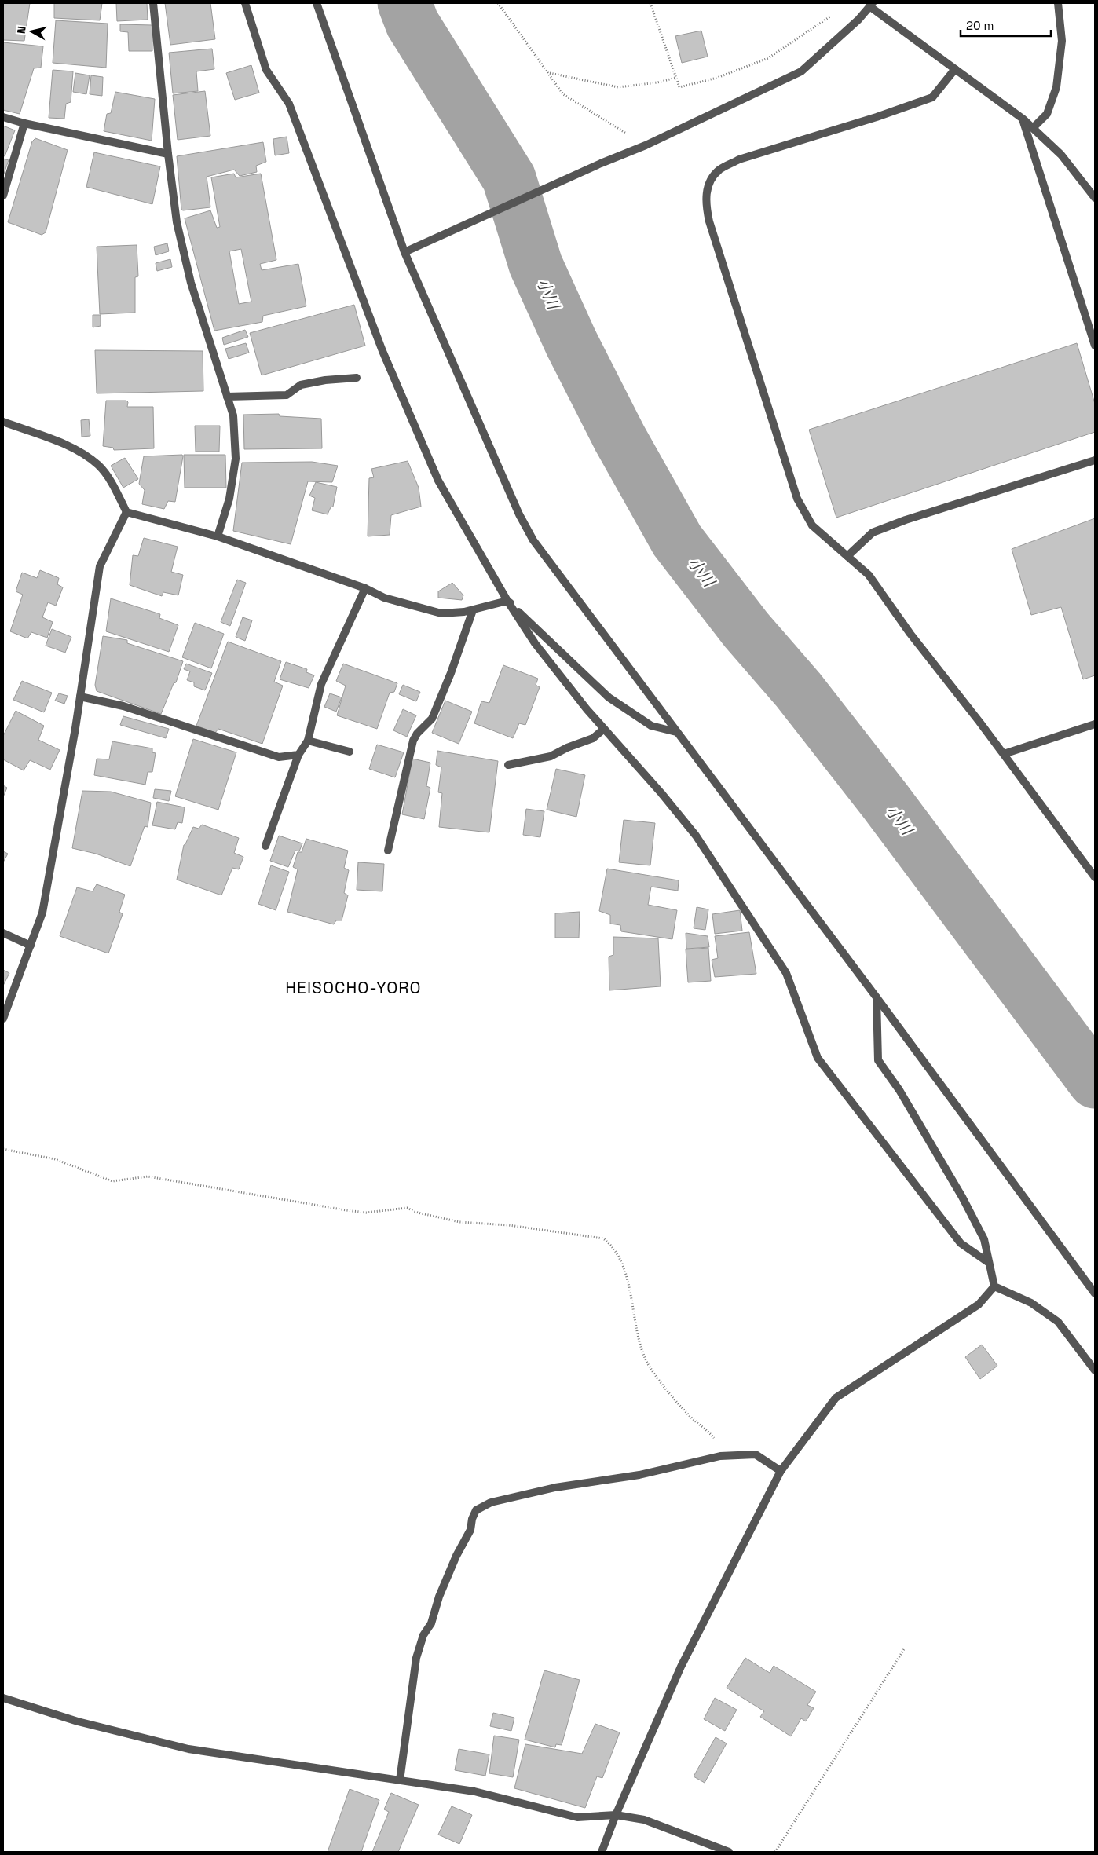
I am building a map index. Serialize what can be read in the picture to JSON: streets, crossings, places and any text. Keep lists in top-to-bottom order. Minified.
{"districts":["HEISOCHO-YORO"],"water":["小川"],"scale_bar":"20 m","north":"left"}
